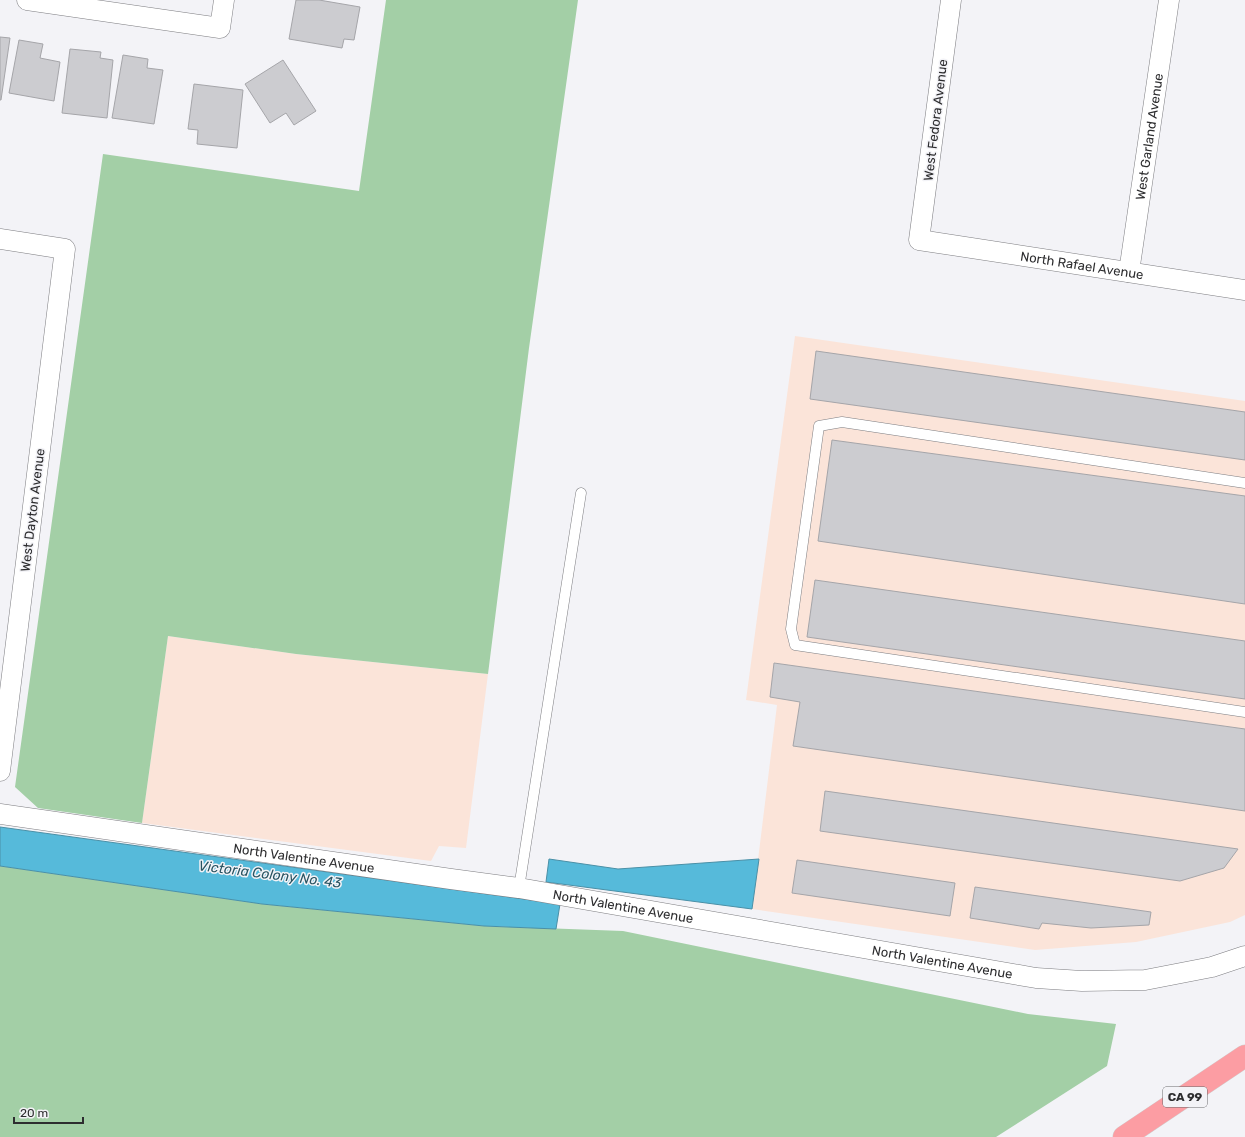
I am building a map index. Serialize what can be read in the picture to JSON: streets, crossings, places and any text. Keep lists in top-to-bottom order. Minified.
{"streets":{"highway":["CA 99"],"street":["West Fedora Avenue","West Garland Avenue","North Rafael Avenue","West Dayton Avenue","North Valentine Avenue"]},"crossings":[["West Fedora Avenue","North Rafael Avenue"],["West Garland Avenue","North Rafael Avenue"]],"water":["Victoria Colony No. 43"],"scale_bar":"20 m"}
